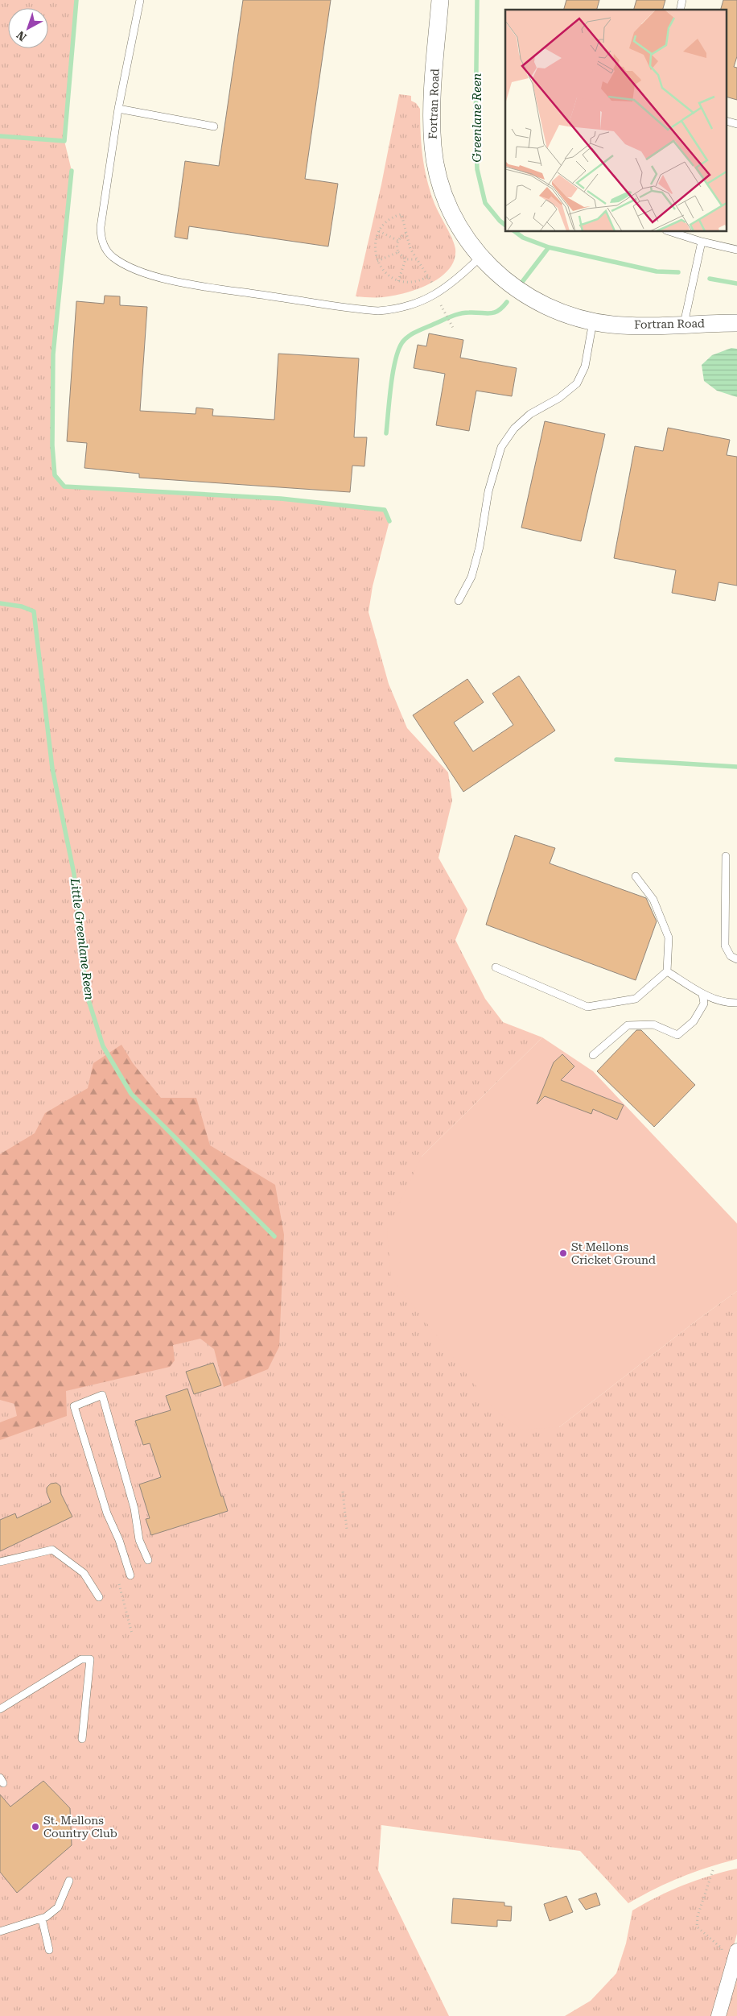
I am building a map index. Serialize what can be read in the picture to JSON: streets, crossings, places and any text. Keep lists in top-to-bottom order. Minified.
{"streets":{"street":["Fortran Road"]},"water":["Greenlane Reen","Little Greenlane Reen"],"places":["St Mellons Cricket Ground","St. Mellons Country Club"],"north":"bottom left"}
